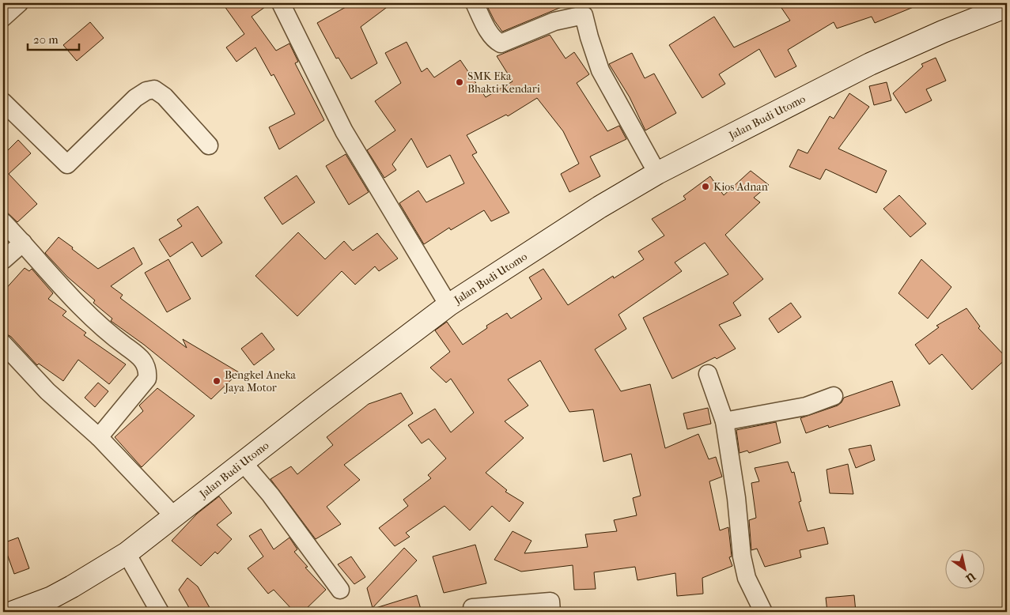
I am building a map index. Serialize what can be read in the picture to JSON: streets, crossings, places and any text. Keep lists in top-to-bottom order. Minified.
{"streets":{"main road":["Jalan Budi Utomo"]},"places":["SMK Eka Bhakti Kendari","Kios Adnan","Bengkel Aneka Jaya Motor"],"scale_bar":"20 m","north":"bottom right"}
